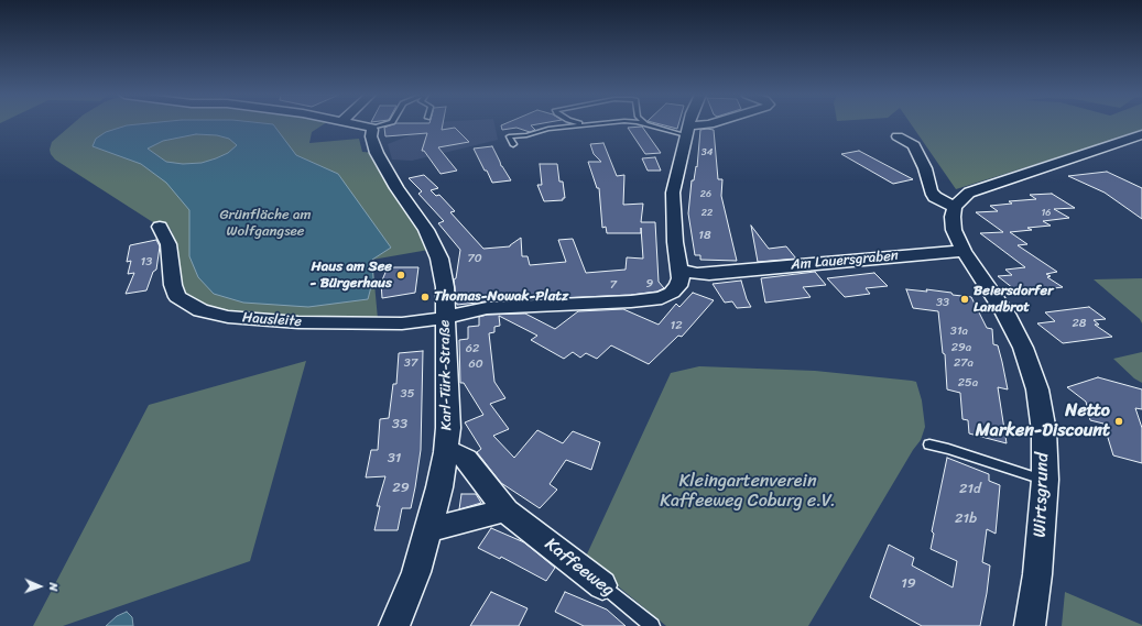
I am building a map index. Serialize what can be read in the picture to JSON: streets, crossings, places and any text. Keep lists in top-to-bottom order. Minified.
{"streets":{"street":["Am Lauersgraben","Hausleite","Karl-Türk-Straße","Wirtsgrund","Kaffeeweg"]},"crossings":[["Am Lauersgraben","Wirtsgrund"],["Hausleite","Karl-Türk-Straße"],["Karl-Türk-Straße","Kaffeeweg"]],"parks":["Grünfläche am Wolfgangsee","Kleingartenverein Kaffeeweg Coburg e.V."],"places":["Haus am See - Bürgerhaus","Thomas-Nowak-Platz","Beiersdorfer Landbrot","Netto Marken-Discount"],"house_numbers":["34","26","22","16","18","70","13","9","7","33","28","12","31a","29a","62","37","27a","60","25a","35","33","31","29","21d","21b","19"],"north":"right"}
